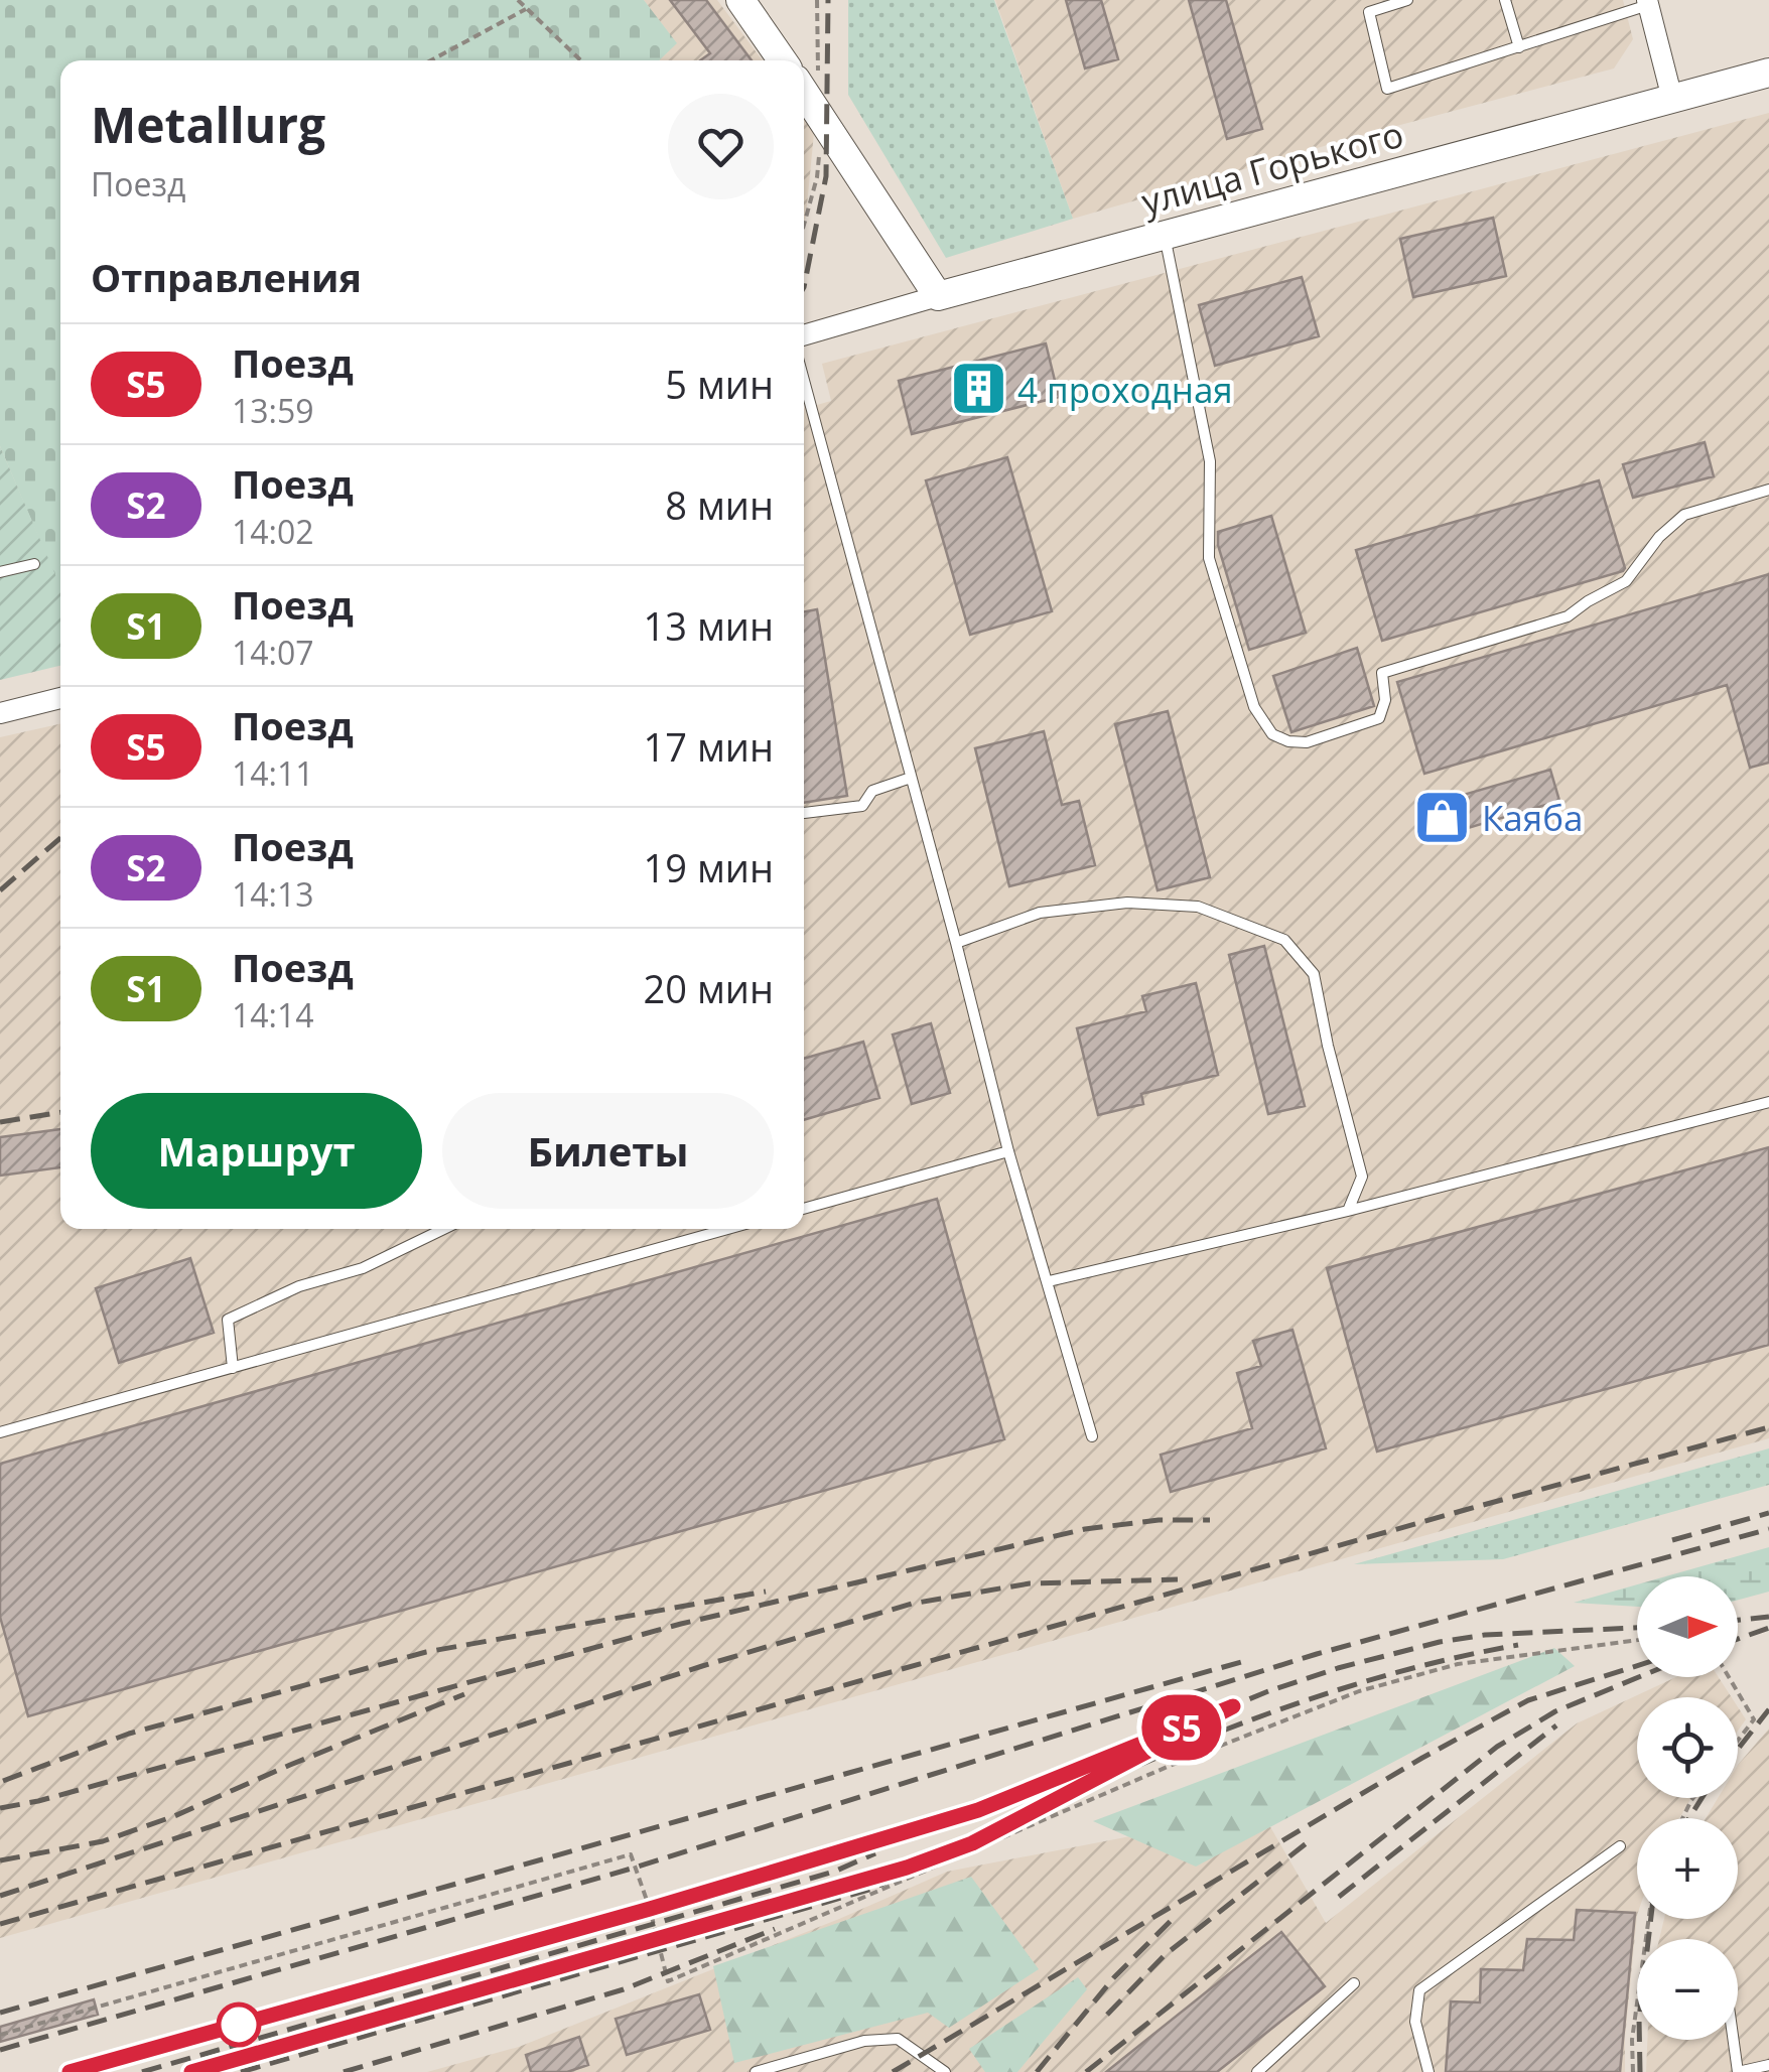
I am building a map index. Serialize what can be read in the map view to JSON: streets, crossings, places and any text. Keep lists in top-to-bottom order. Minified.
{"streets":{"main road":["улица Горького"]},"places":{"building":["4 проходная"],"shop":["Каяба"]},"north":"right","page":{"on_map":"S5","heading":[["Metallurg","Поезд"],"Отправления"],"list":[{"mark":"S5","name":"Поезд","note":"13:59","value":"5 мин"},{"mark":"S2","name":"Поезд","note":"14:02","value":"8 мин"},{"mark":"S1","name":"Поезд","note":"14:07","value":"13 мин"},{"mark":"S5","name":"Поезд","note":"14:11","value":"17 мин"},{"mark":"S2","name":"Поезд","note":"14:13","value":"19 мин"},{"mark":"S1","name":"Поезд","note":"14:14","value":"20 мин"}],"buttons":["Маршрут","Билеты"],"map_buttons":["+","−"]}}
